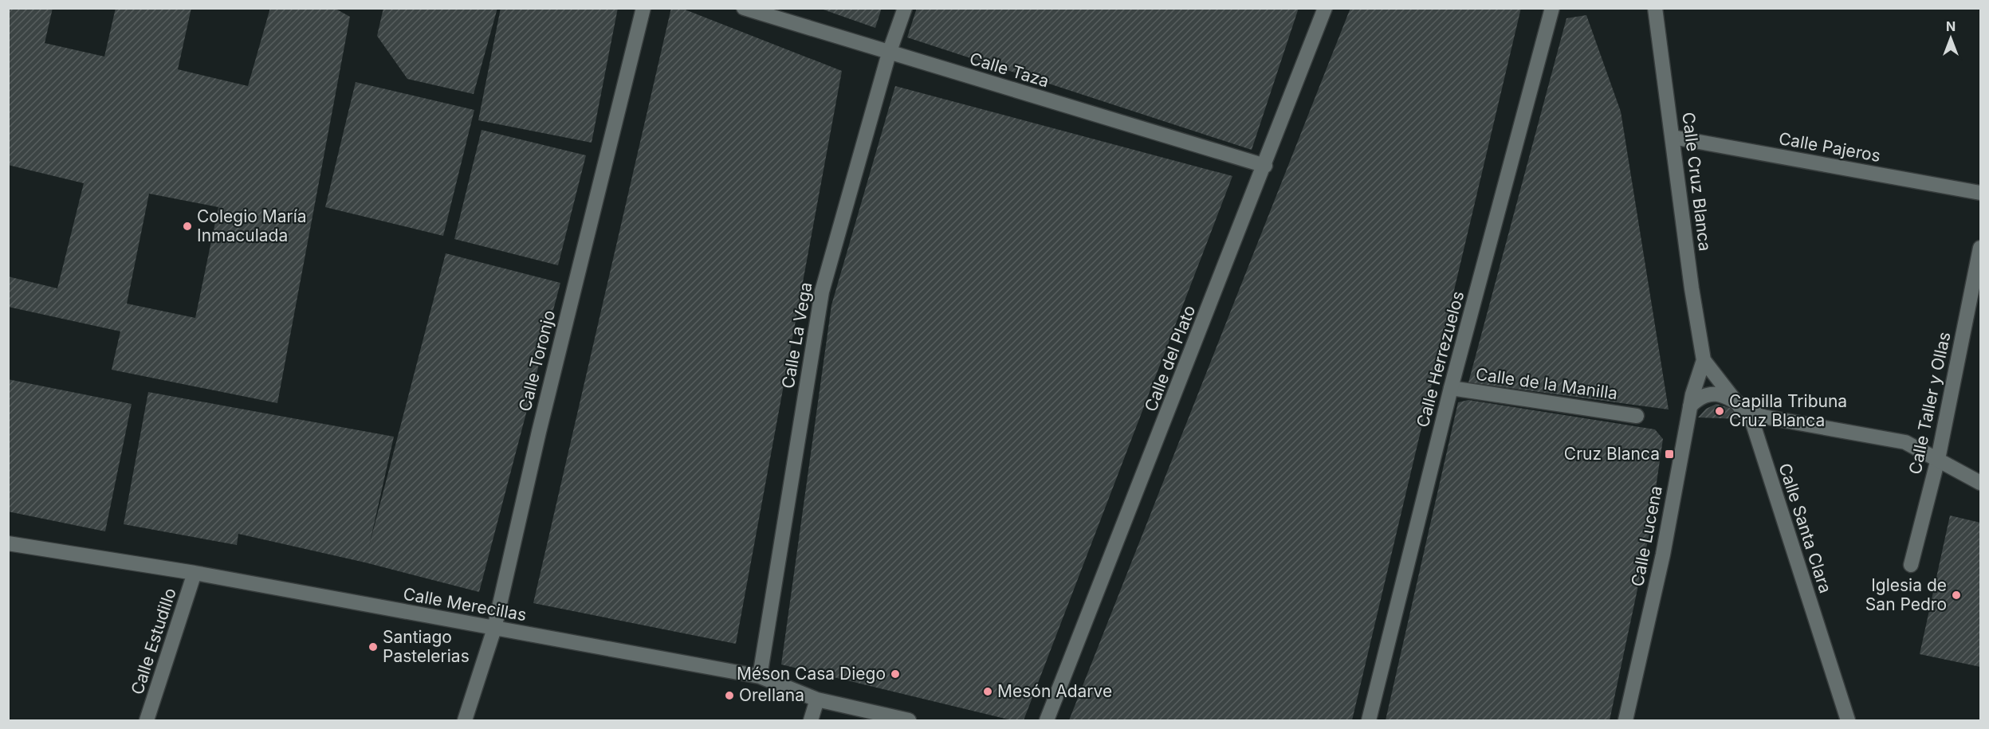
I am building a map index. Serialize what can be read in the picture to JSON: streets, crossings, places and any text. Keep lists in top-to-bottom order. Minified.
{"streets":{"street":["Calle Taza","Calle Pajeros","Calle Cruz Blanca","Calle La Vega","Calle del Plato","Calle Herrezuelos","Calle Toronjo","Calle de la Manilla","Calle Taller y Ollas","Calle Santa Clara","Calle Lucena","Calle Merecillas","Calle Estudillo"]},"crossings":[["Calle Taza","Calle La Vega"],["Calle Taza","Calle del Plato"],["Calle Pajeros","Calle Cruz Blanca"],["Calle Cruz Blanca","Calle Santa Clara"],["Calle Cruz Blanca","Calle Lucena"],["Calle La Vega","Calle Merecillas"],["Calle Herrezuelos","Calle de la Manilla"],["Calle Toronjo","Calle Merecillas"],["Calle Santa Clara","Calle Lucena"],["Calle Merecillas","Calle Estudillo"]],"places":{"other":["Colegio María Inmaculada","Capilla Tribuna Cruz Blanca","Iglesia de San Pedro","Santiago Pastelerias","Méson Casa Diego","Mesón Adarve","Orellana"],"transit":["Cruz Blanca"]},"north":"top"}
